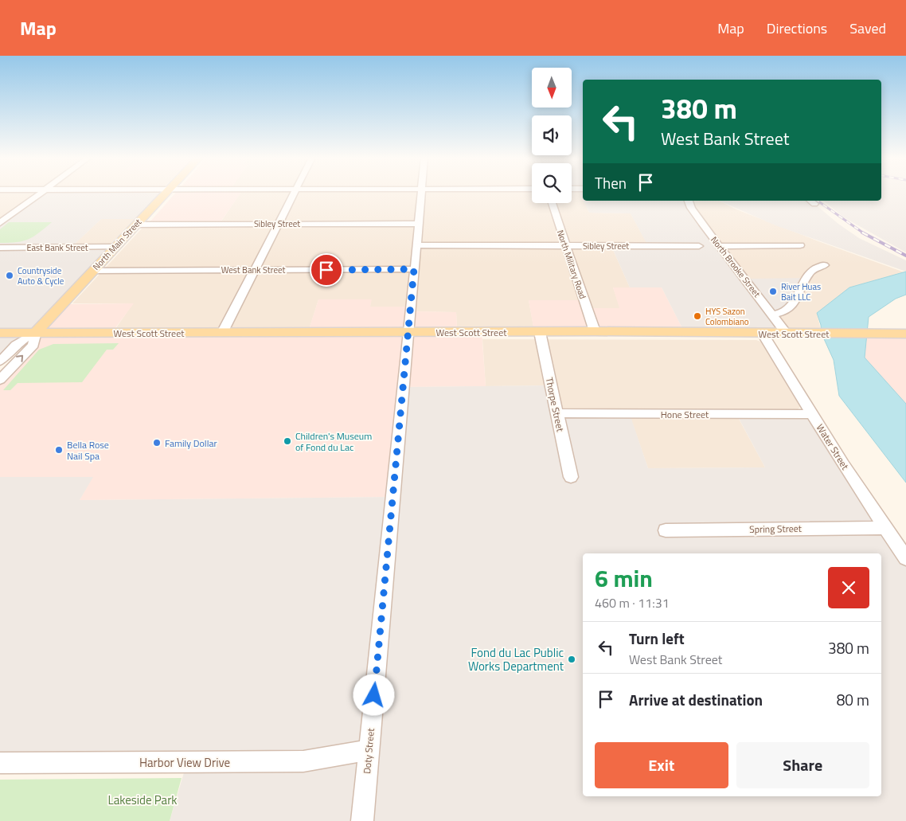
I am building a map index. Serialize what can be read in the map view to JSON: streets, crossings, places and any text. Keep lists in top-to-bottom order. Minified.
{"streets":{"main road":["North Main Street","West Scott Street"],"street":["Sibley Street","East Bank Street","North Military Road","North Brooke Street","West Bank Street","Thorpe Street","Hone Street","Water Street","Spring Street","Doty Street","Harbor View Drive"]},"crossings":[["Sibley Street","North Main Street"],["Sibley Street","North Military Road"],["Sibley Street","Doty Street"],["North Main Street","East Bank Street"],["North Main Street","West Bank Street"],["North Main Street","West Scott Street"],["North Military Road","West Scott Street"],["North Brooke Street","West Scott Street"],["West Bank Street","Doty Street"],["West Scott Street","Thorpe Street"],["West Scott Street","Water Street"],["West Scott Street","Doty Street"],["Thorpe Street","Hone Street"],["Hone Street","Water Street"],["Water Street","Spring Street"],["Doty Street","Harbor View Drive"]],"parks":["Lakeside Park"],"places":["Countryside Auto & Cycle","River Huas Bait LLC","HYS Sazon Colombiano","Children's Museum of Fond du Lac","Family Dollar","Bella Rose Nail Spa","Fond du Lac Public Works Department"],"north":"bottom","page":{"header":"Map","nav":["Map","Directions","Saved"],"turn":["380 m","West Bank Street"],"then":"Then","heading":["6 min","460 m · 11:31"],"list":[{"name":"Turn left","note":"West Bank Street","value":"380 m"},{"name":"Arrive at destination","value":"80 m"}],"buttons":["Exit","Share"]}}
